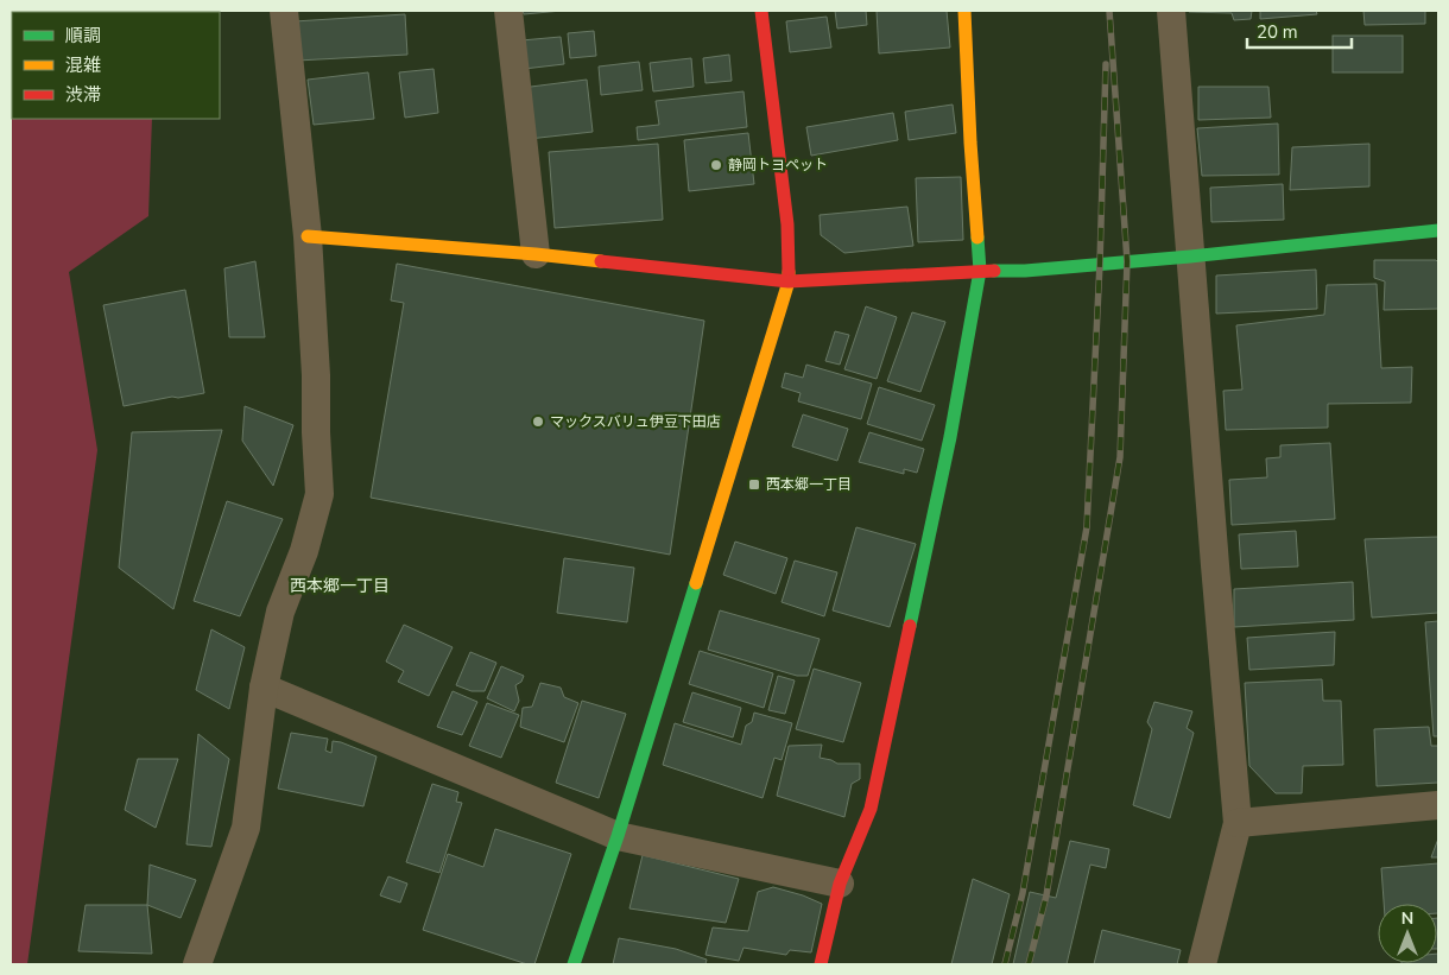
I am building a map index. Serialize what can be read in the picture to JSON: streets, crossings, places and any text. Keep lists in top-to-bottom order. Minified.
{"districts":["西本郷一丁目"],"places":{"other":["静岡トヨペット","マックスバリュ伊豆下田店"],"transit":["西本郷一丁目"]},"legend":["順調","混雑","渋滞"],"scale_bar":"20 m","north":"top"}
